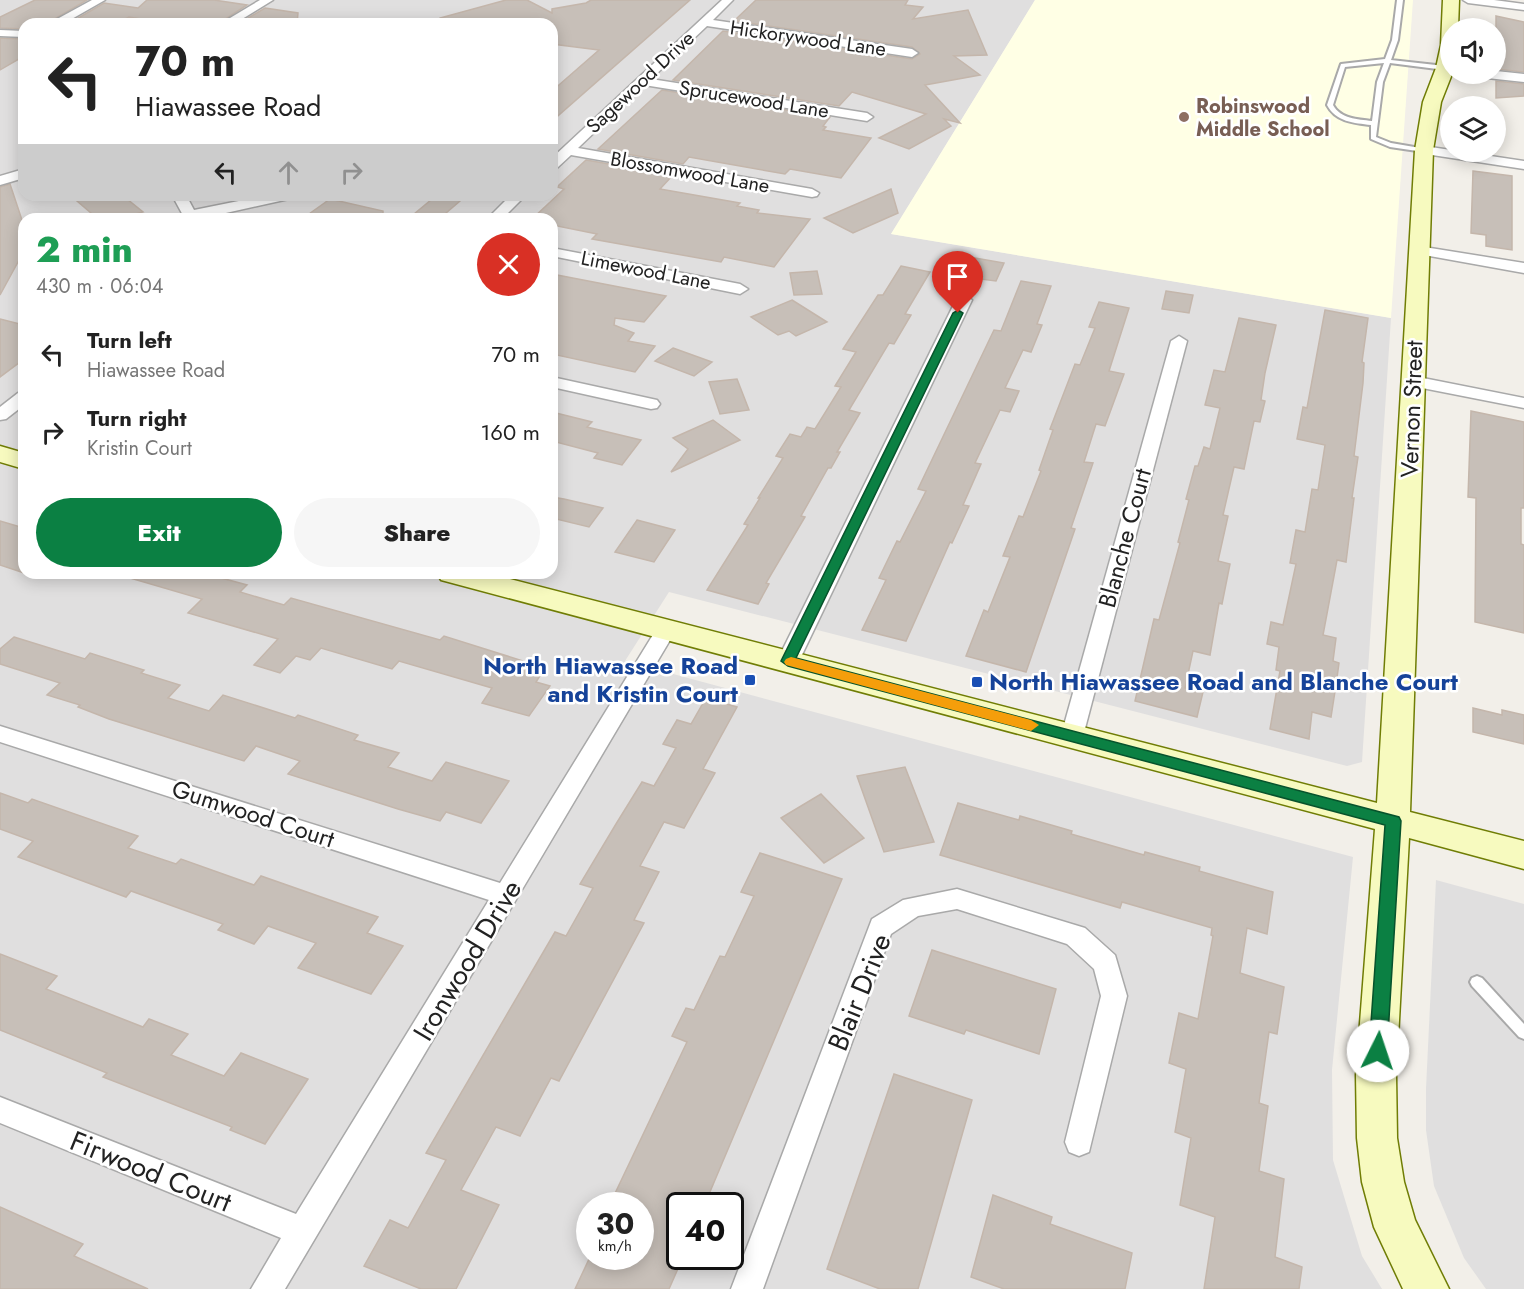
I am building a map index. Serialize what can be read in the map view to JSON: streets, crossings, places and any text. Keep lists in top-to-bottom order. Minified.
{"streets":{"street":["Hickorywood Lane","Sagewood Drive","Sprucewood Lane","Blossomwood Lane","Limewood Lane","Vernon Street","Blanche Court","Gumwood Court","Ironwood Drive","Blair Drive","Firwood Court"]},"crossings":[["Hickorywood Lane","Sagewood Drive"],["Sagewood Drive","Sprucewood Lane"],["Sagewood Drive","Blossomwood Lane"],["Gumwood Court","Ironwood Drive"],["Ironwood Drive","Firwood Court"]],"places":{"other":["Robinswood Middle School"],"transit":["North Hiawassee Road and Kristin Court","North Hiawassee Road and Blanche Court"]},"page":{"turn":["70 m","Hiawassee Road"],"heading":["2 min","430 m · 06:04"],"list":[{"name":"Turn left","note":"Hiawassee Road","value":"70 m"},{"name":"Turn right","note":"Kristin Court","value":"160 m"}],"buttons":["Exit","Share"],"speed":"30 km/h","limit":"40"}}
